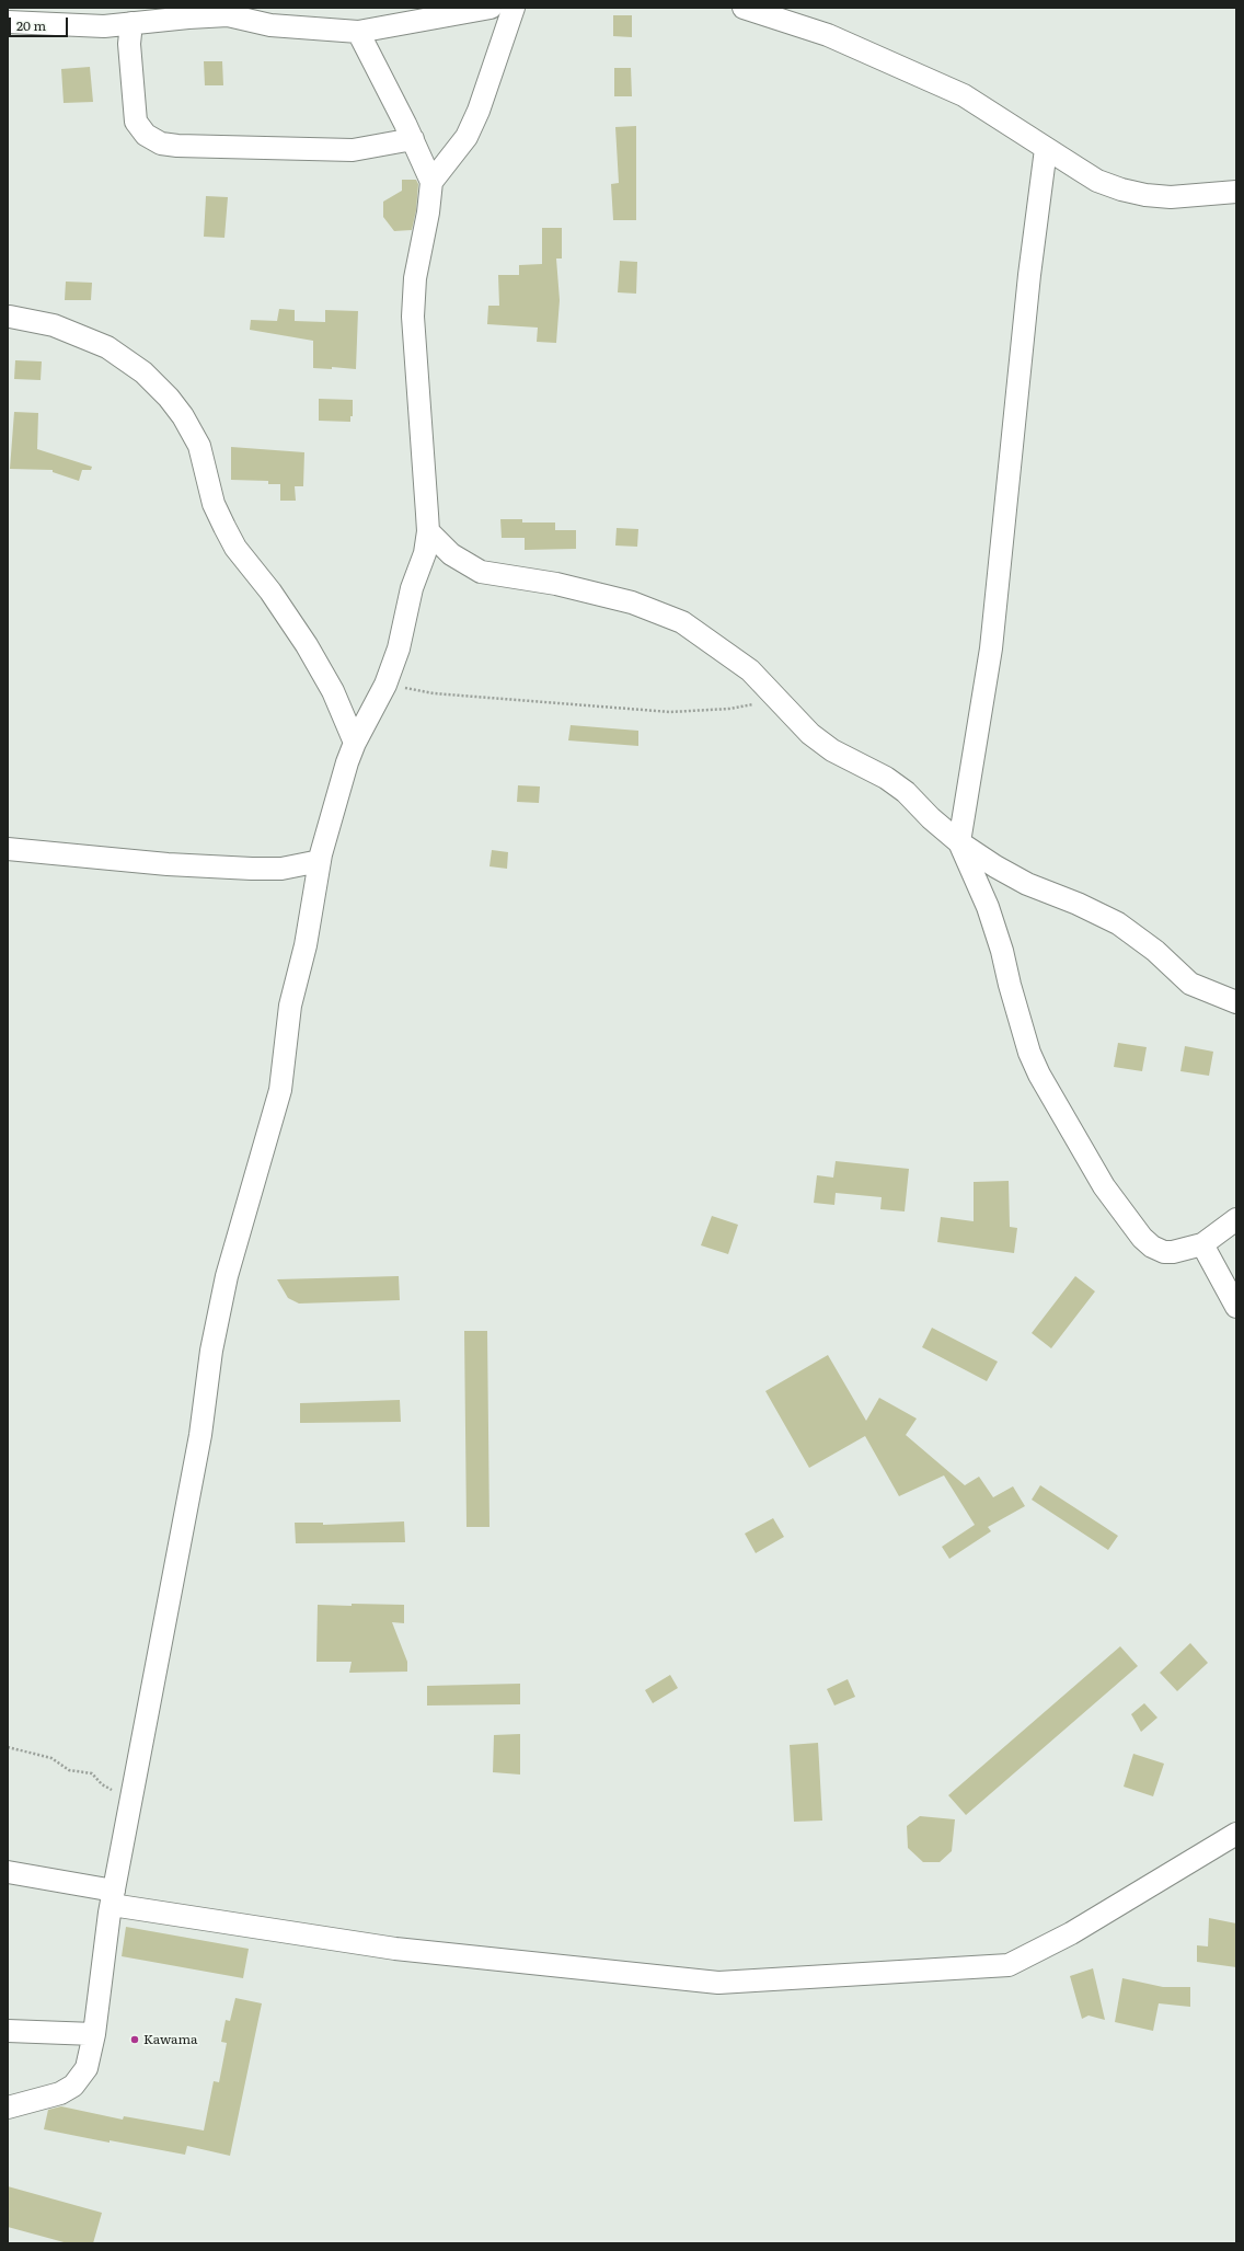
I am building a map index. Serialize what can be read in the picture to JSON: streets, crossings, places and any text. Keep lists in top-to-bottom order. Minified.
{"places":["Kawama"],"scale_bar":"20 m"}
